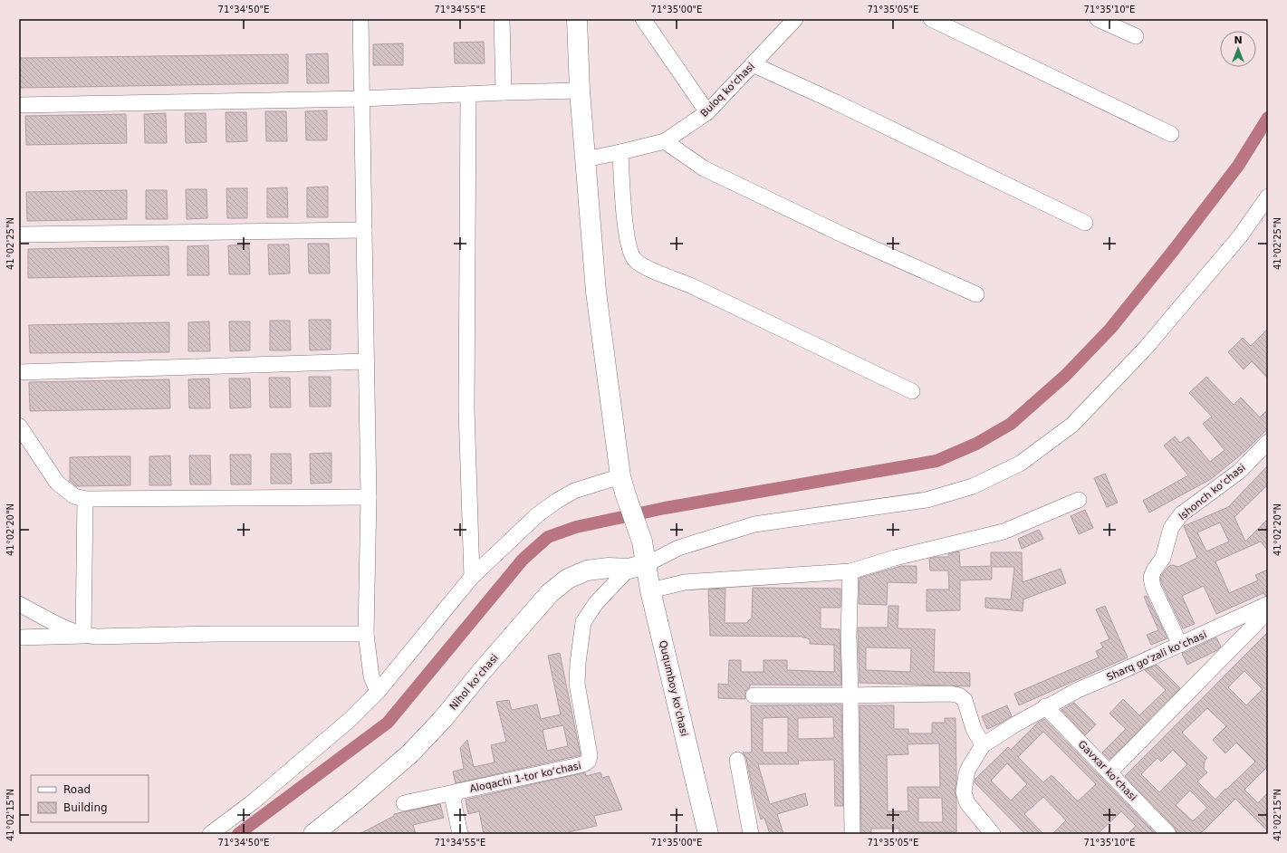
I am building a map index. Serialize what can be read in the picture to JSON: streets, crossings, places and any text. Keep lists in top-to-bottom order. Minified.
{"streets":{"main road":["Nihol koʻchasi","Ququmboy ko'chasi"],"street":["Buloq ko'chasi","Ishonch koʻchasi","Sharq goʻzali koʻchasi","Gavxar ko'chasi","Aloqachi 1-tor koʻchasi"]},"crossings":[["Buloq ko'chasi","Ququmboy ko'chasi"],["Ishonch koʻchasi","Sharq goʻzali koʻchasi"],["Sharq goʻzali koʻchasi","Gavxar ko'chasi"],["Nihol koʻchasi","Ququmboy ko'chasi"],["Nihol koʻchasi","Aloqachi 1-tor koʻchasi"],["Ququmboy ko'chasi","Aloqachi 1-tor koʻchasi"]],"legend":["Road","Building"],"north":"top","coordinates":["71°34'50\"E","71°34'55\"E","71°35'00\"E","71°35'05\"E","71°35'10\"E","41°02'25\"N","41°02'20\"N","41°02'15\"N"]}
